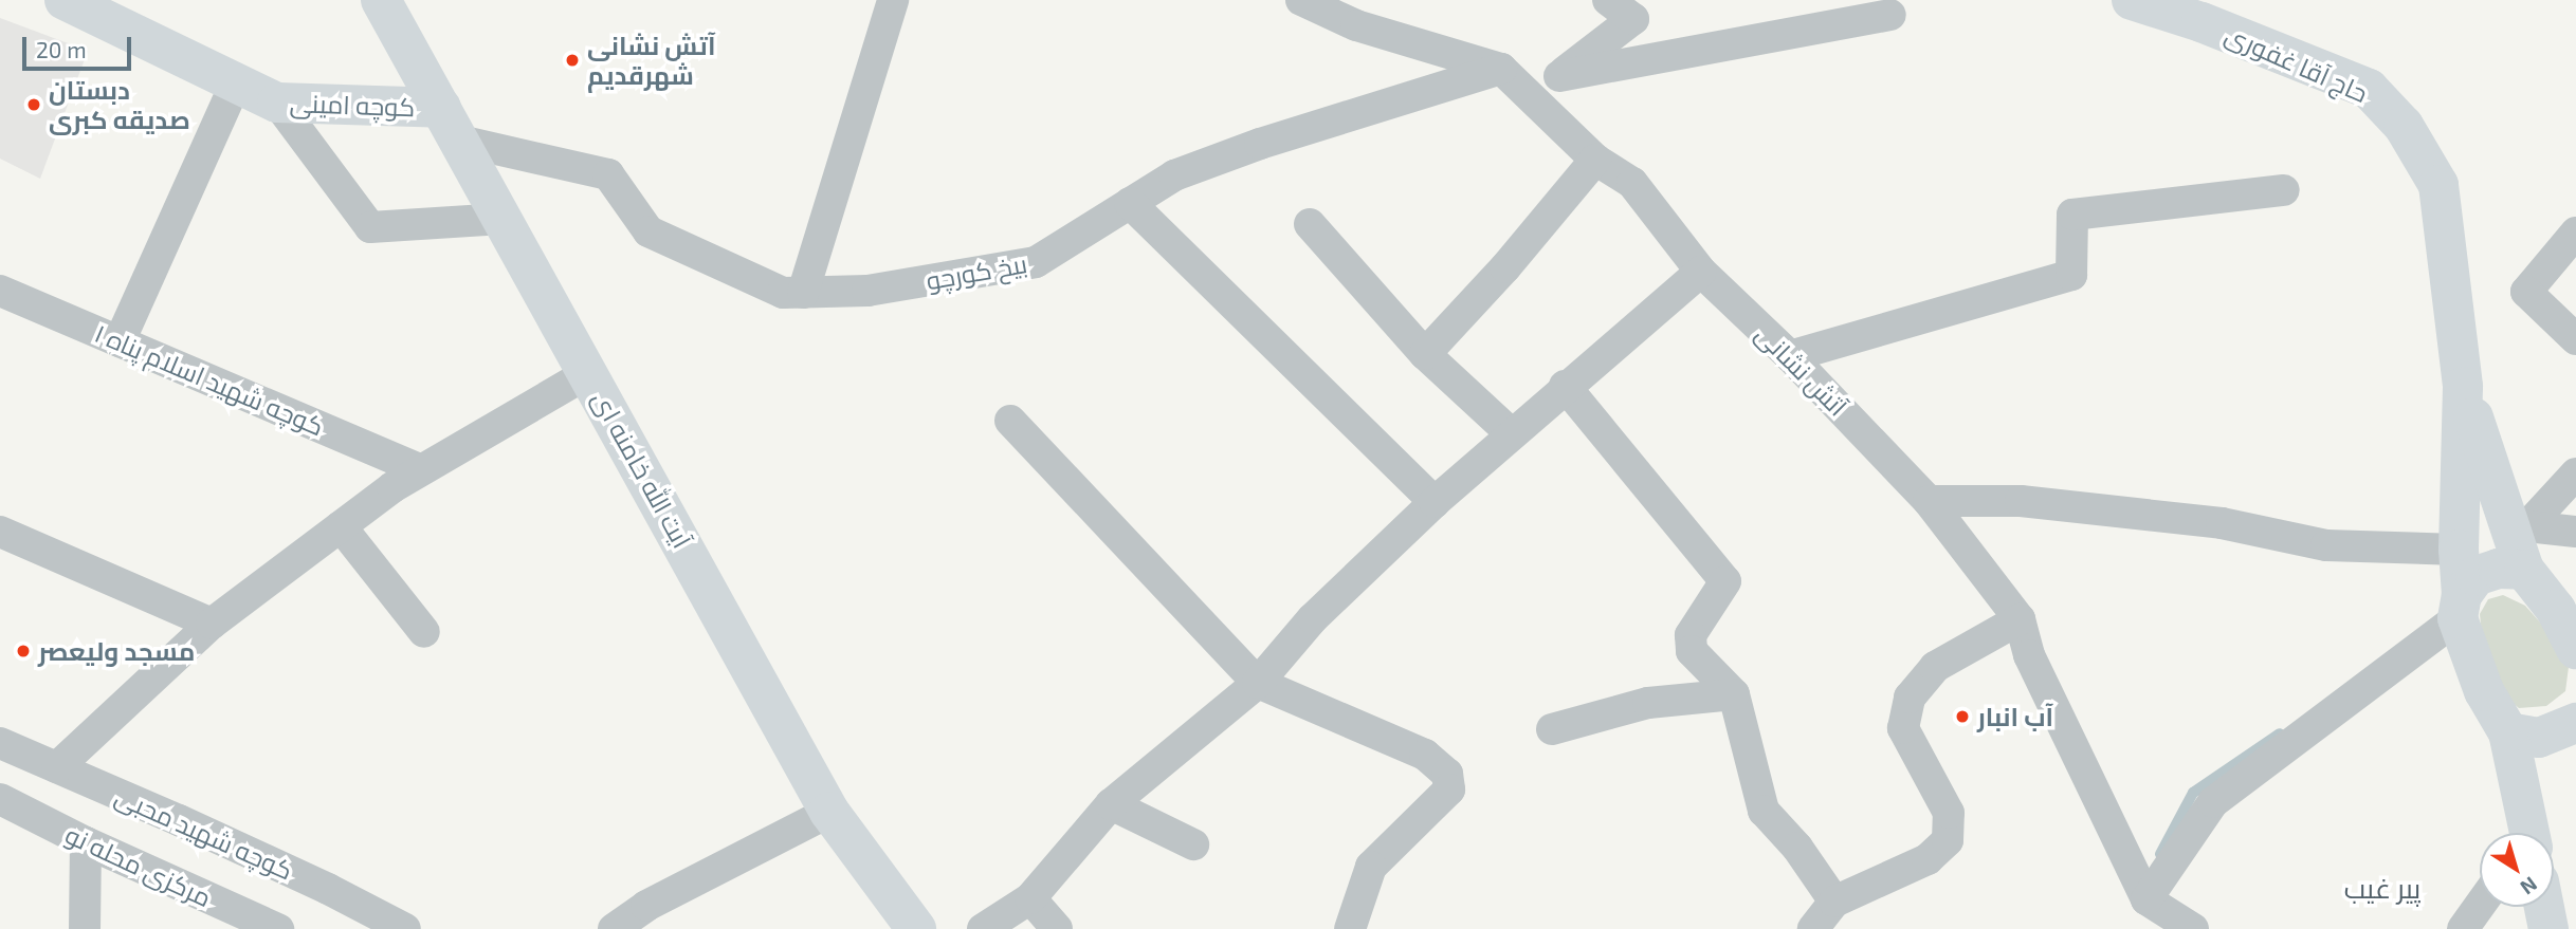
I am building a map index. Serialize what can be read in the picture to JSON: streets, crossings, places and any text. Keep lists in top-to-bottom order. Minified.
{"streets":{"main road":["حاج آقا غفوری","کوچه امینی","آیت الله خامنه ای"],"street":["بیخ کورچو","آتش نشانی","کوچه شهید اسلام پناه ۱","کوچه شهید محبی","مرکزی محله نو"]},"crossings":[["کوچه امینی","بیخ کورچو"],["کوچه امینی","آیت الله خامنه ای"],["بیخ کورچو","آتش نشانی"],["بیخ کورچو","آیت الله خامنه ای"]],"districts":["پیر غیب"],"places":["آتش نشانی شهرقدیم","دبستان صدیقه کبری","مسجد ولیعصر","آب انبار"],"scale_bar":"20 m","north":"bottom right"}
